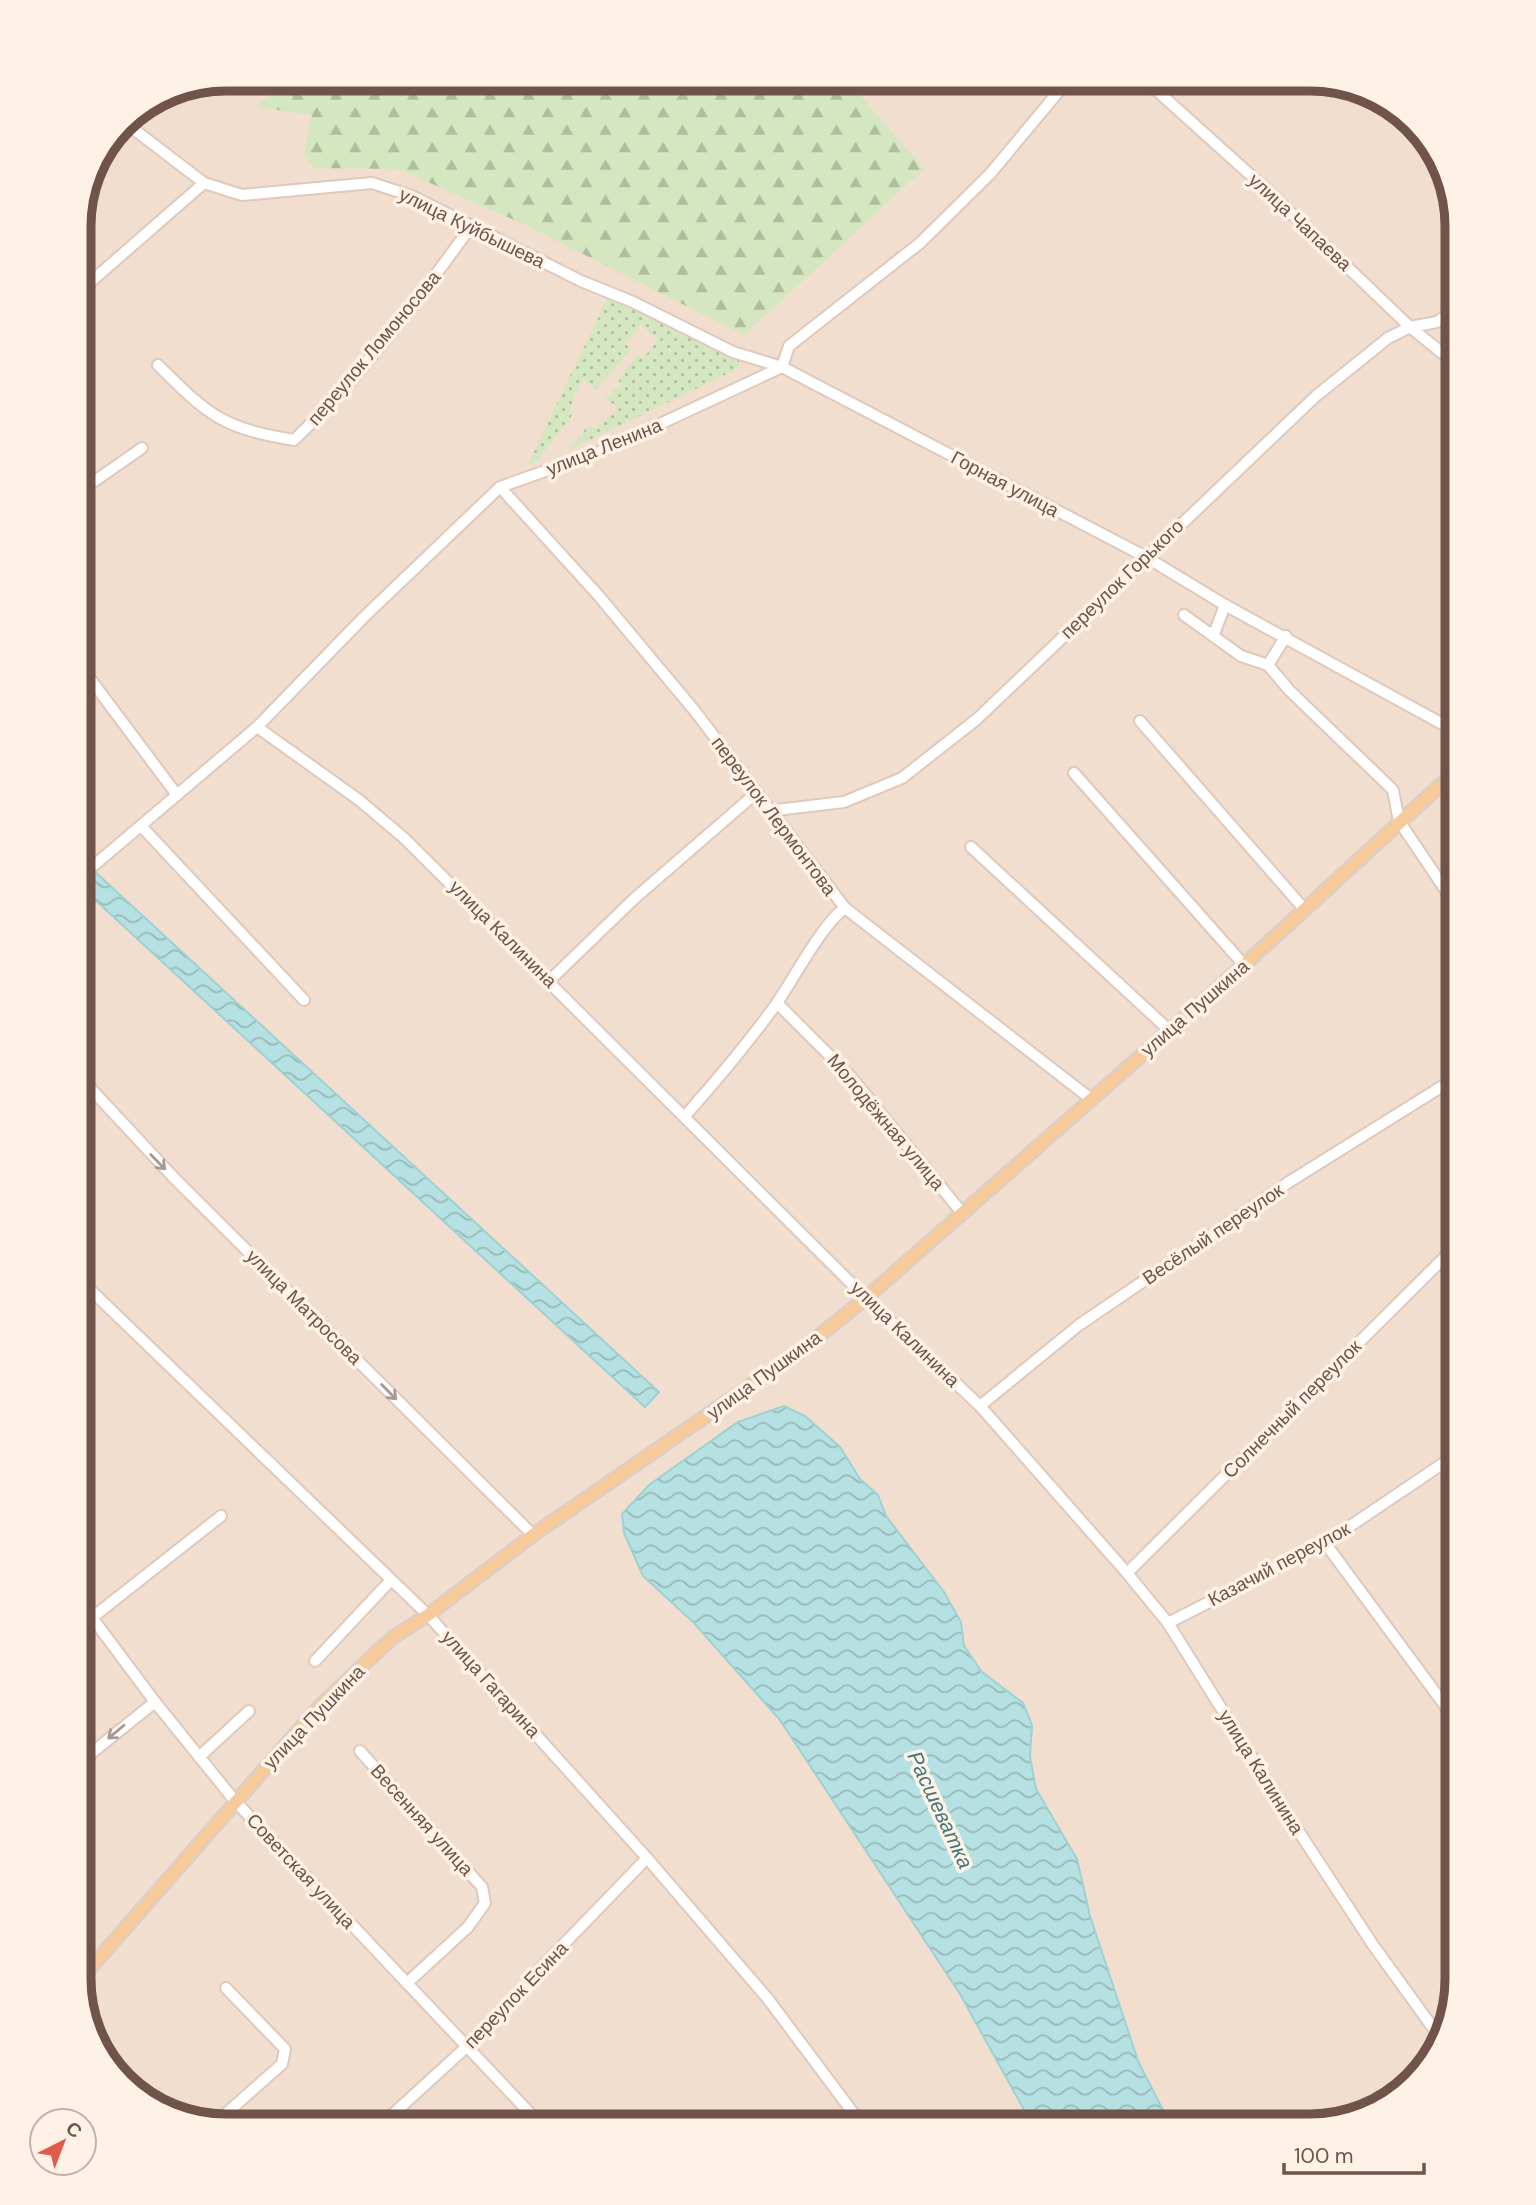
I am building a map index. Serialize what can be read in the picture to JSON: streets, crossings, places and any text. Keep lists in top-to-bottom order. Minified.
{"streets":{"main road":["улица Пушкина"],"street":["улица Чапаева","улица Куйбышева","переулок Ломоносова","улица Ленина","Горная улица","переулок Горького","переулок Лермонтова","улица Калинина","Молодёжная улица","Весёлый переулок","улица Матросова","Солнечный переулок","Казачий переулок","улица Гагарина","Весенняя улица","Советская улица","переулок Есина"]},"crossings":[["улица Чапаева","переулок Горького"],["улица Куйбышева","переулок Ломоносова"],["улица Куйбышева","улица Ленина"],["улица Куйбышева","Горная улица"],["улица Ленина","Горная улица"],["улица Ленина","переулок Лермонтова"],["улица Ленина","улица Калинина"],["Горная улица","переулок Горького"],["переулок Горького","переулок Лермонтова"],["переулок Лермонтова","улица Пушкина"],["улица Калинина","улица Пушкина"],["улица Калинина","Весёлый переулок"],["улица Калинина","Солнечный переулок"],["улица Калинина","Казачий переулок"],["улица Пушкина","Молодёжная улица"],["улица Пушкина","улица Матросова"],["улица Пушкина","улица Гагарина"],["улица Пушкина","Советская улица"],["улица Гагарина","переулок Есина"],["Весенняя улица","Советская улица"],["Советская улица","переулок Есина"]],"one_way":["улица Матросова"],"water":["Расшеватка"],"scale_bar":"100 m","north":"top right"}
